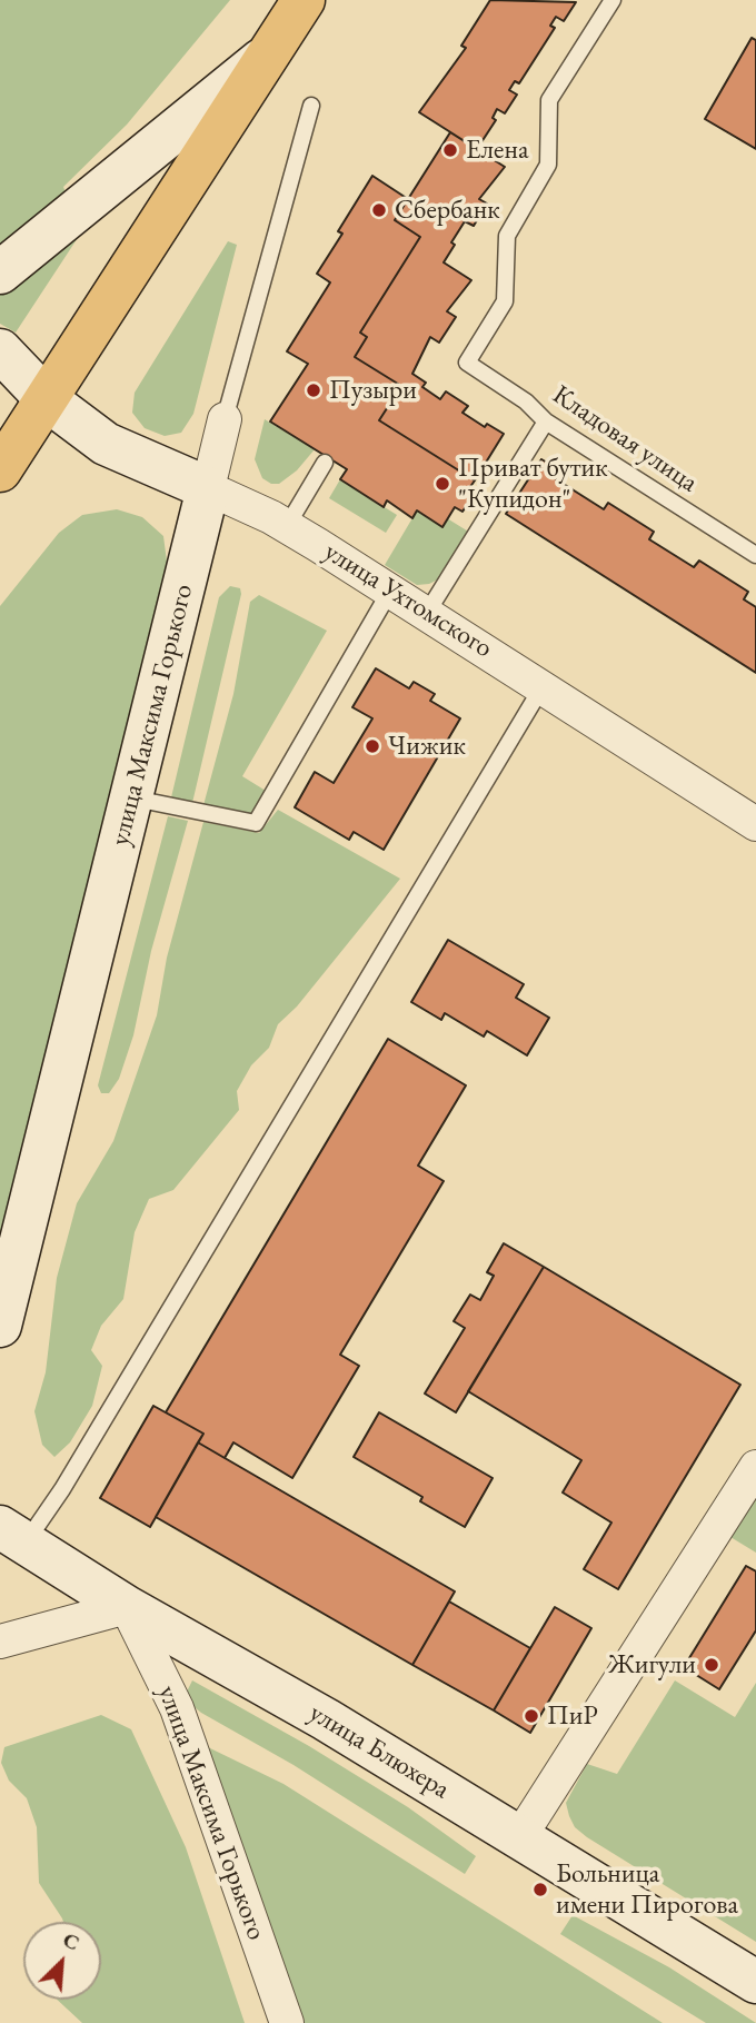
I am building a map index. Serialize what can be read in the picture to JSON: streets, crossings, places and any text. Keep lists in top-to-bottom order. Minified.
{"streets":{"street":["улица Ухтомского","улица Максима Горького","улица Блюхера"],"lane":["Кладовая улица"]},"crossings":[["улица Ухтомского","улица Максима Горького"],["улица Максима Горького","улица Блюхера"]],"places":["Елена","Сбербанк","Пузыри","Приват бутик \"Купидон\"","Чижик","Жигули","ПиР","Больница имени Пирогова"],"north":"top right"}
